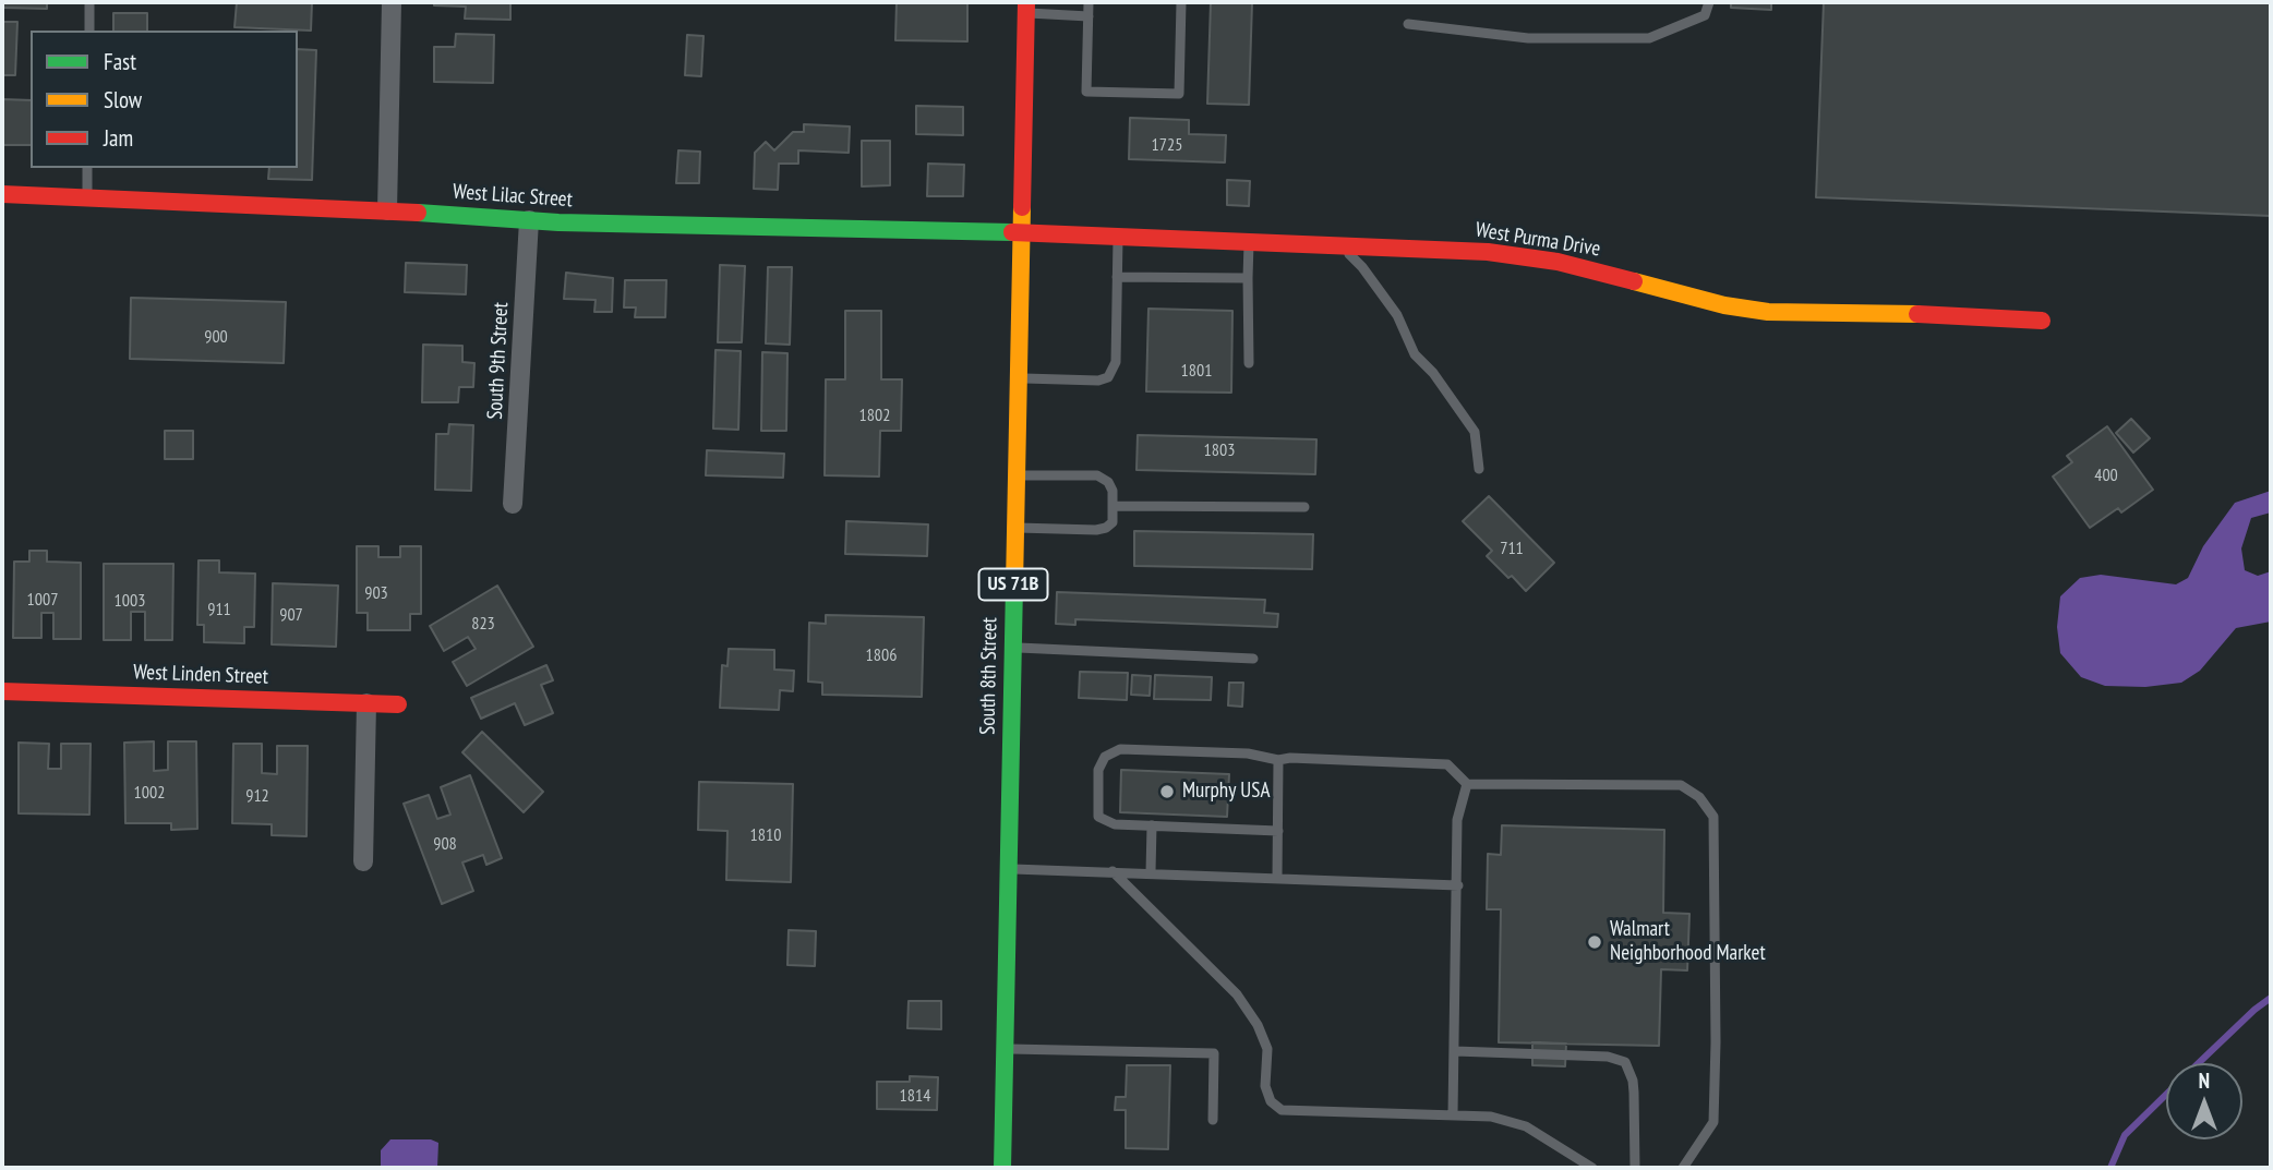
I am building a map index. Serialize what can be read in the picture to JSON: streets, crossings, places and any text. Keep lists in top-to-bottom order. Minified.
{"streets":{"street":["West Lilac Street","West Purma Drive","South 9th Street","US 71B","West Linden Street","South 8th Street"]},"crossings":[["West Lilac Street","West Purma Drive"],["West Lilac Street","South 9th Street"],["West Lilac Street","South 8th Street"],["West Purma Drive","South 8th Street"]],"places":["Murphy USA","Walmart Neighborhood Market"],"house_numbers":["1725","900","1801","1802","1803","400","711","903","1007","1003","911","907","823","1806","1002","912","1810","908","1814"],"legend":["Fast","Slow","Jam"],"north":"top"}
